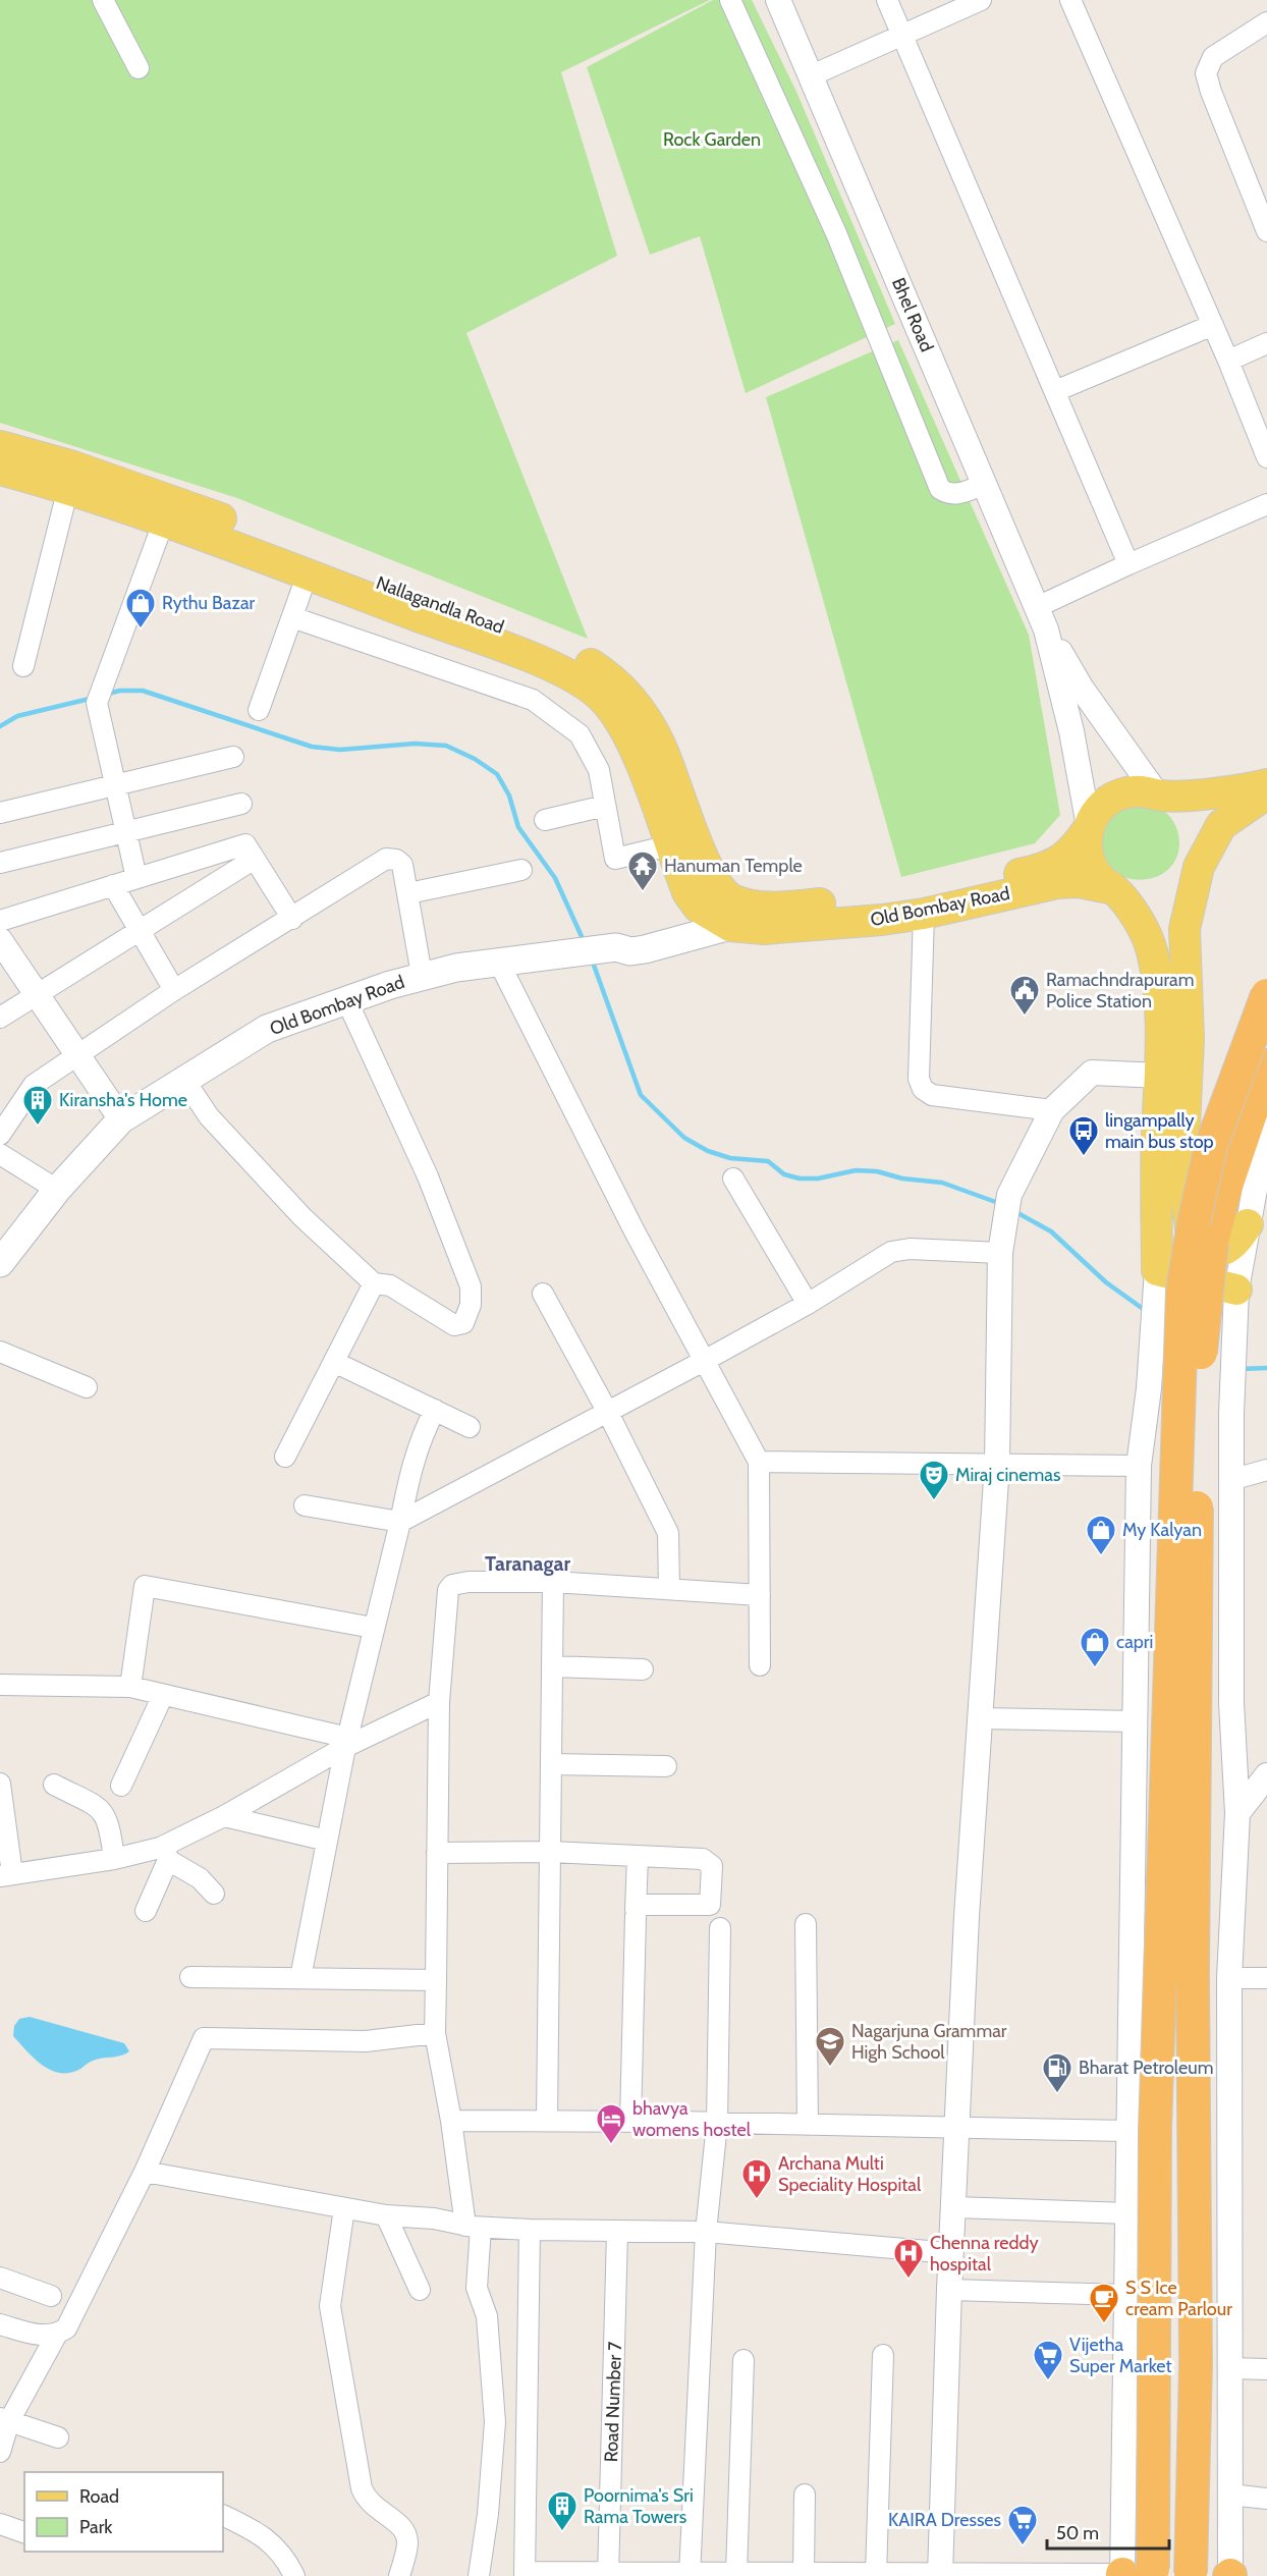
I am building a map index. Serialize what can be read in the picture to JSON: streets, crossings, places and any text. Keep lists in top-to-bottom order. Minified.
{"streets":{"main road":["Nallagandla Road","Old Bombay Road"],"street":["Bhel Road","Road Number 7"]},"crossings":[["Nallagandla Road","Old Bombay Road"]],"districts":["Taranagar"],"parks":["Rock Garden"],"places":{"shop":["Rythu Bazar","My Kalyan","capri"],"temple":["Hanuman Temple"],"public building":["Ramachndrapuram Police Station"],"building":["Kiransha's Home","Poornima's Sri Rama Towers"],"bus stop":["lingampally main bus stop"],"theatre":["Miraj cinemas"],"school or university":["Nagarjuna Grammar High School"],"fuel station":["Bharat Petroleum"],"hotel":["bhavya womens hostel"],"hospital":["Archana Multi Speciality Hospital","Chenna reddy hospital"],"cafe":["S S Ice cream Parlour"],"supermarket":["Vijetha Super Market","KAIRA Dresses"]},"legend":["Road","Park"],"scale_bar":"50 m"}
